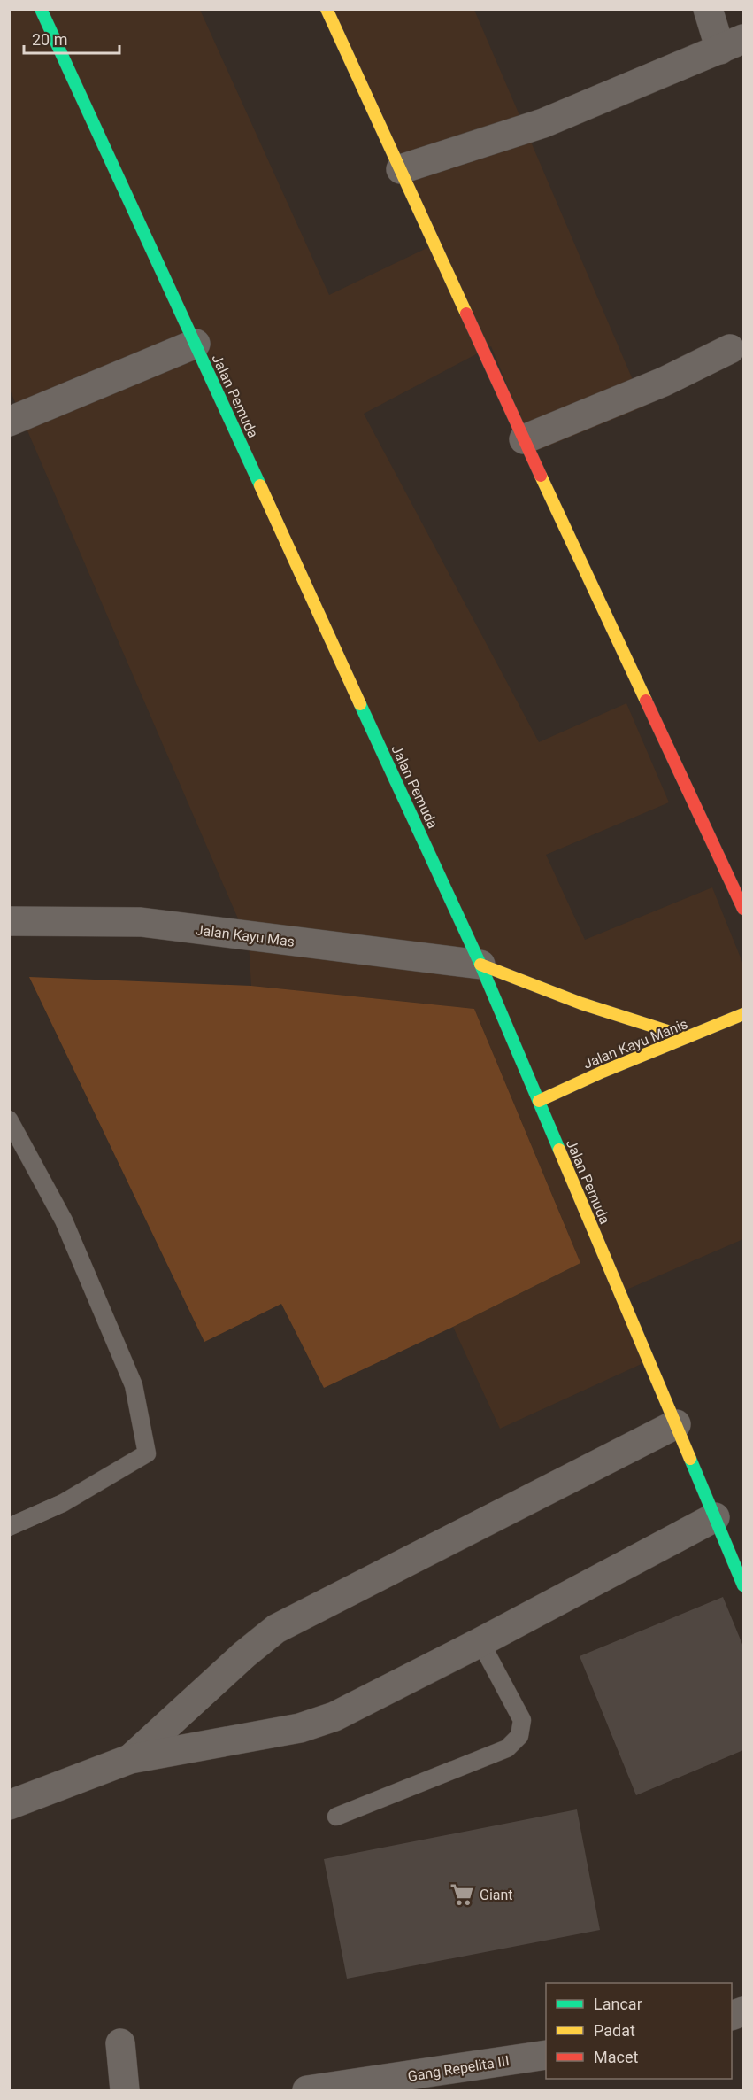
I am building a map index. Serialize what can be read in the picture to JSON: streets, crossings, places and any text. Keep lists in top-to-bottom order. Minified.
{"streets":{"main road":["Jalan Pemuda","Jalan Kayu Manis"],"street":["Jalan Kayu Mas","Gang Repelita III"]},"crossings":[["Jalan Pemuda","Jalan Kayu Mas"],["Jalan Pemuda","Jalan Kayu Manis"]],"places":{"supermarket":["Giant"]},"legend":["Lancar","Padat","Macet"],"scale_bar":"20 m"}
